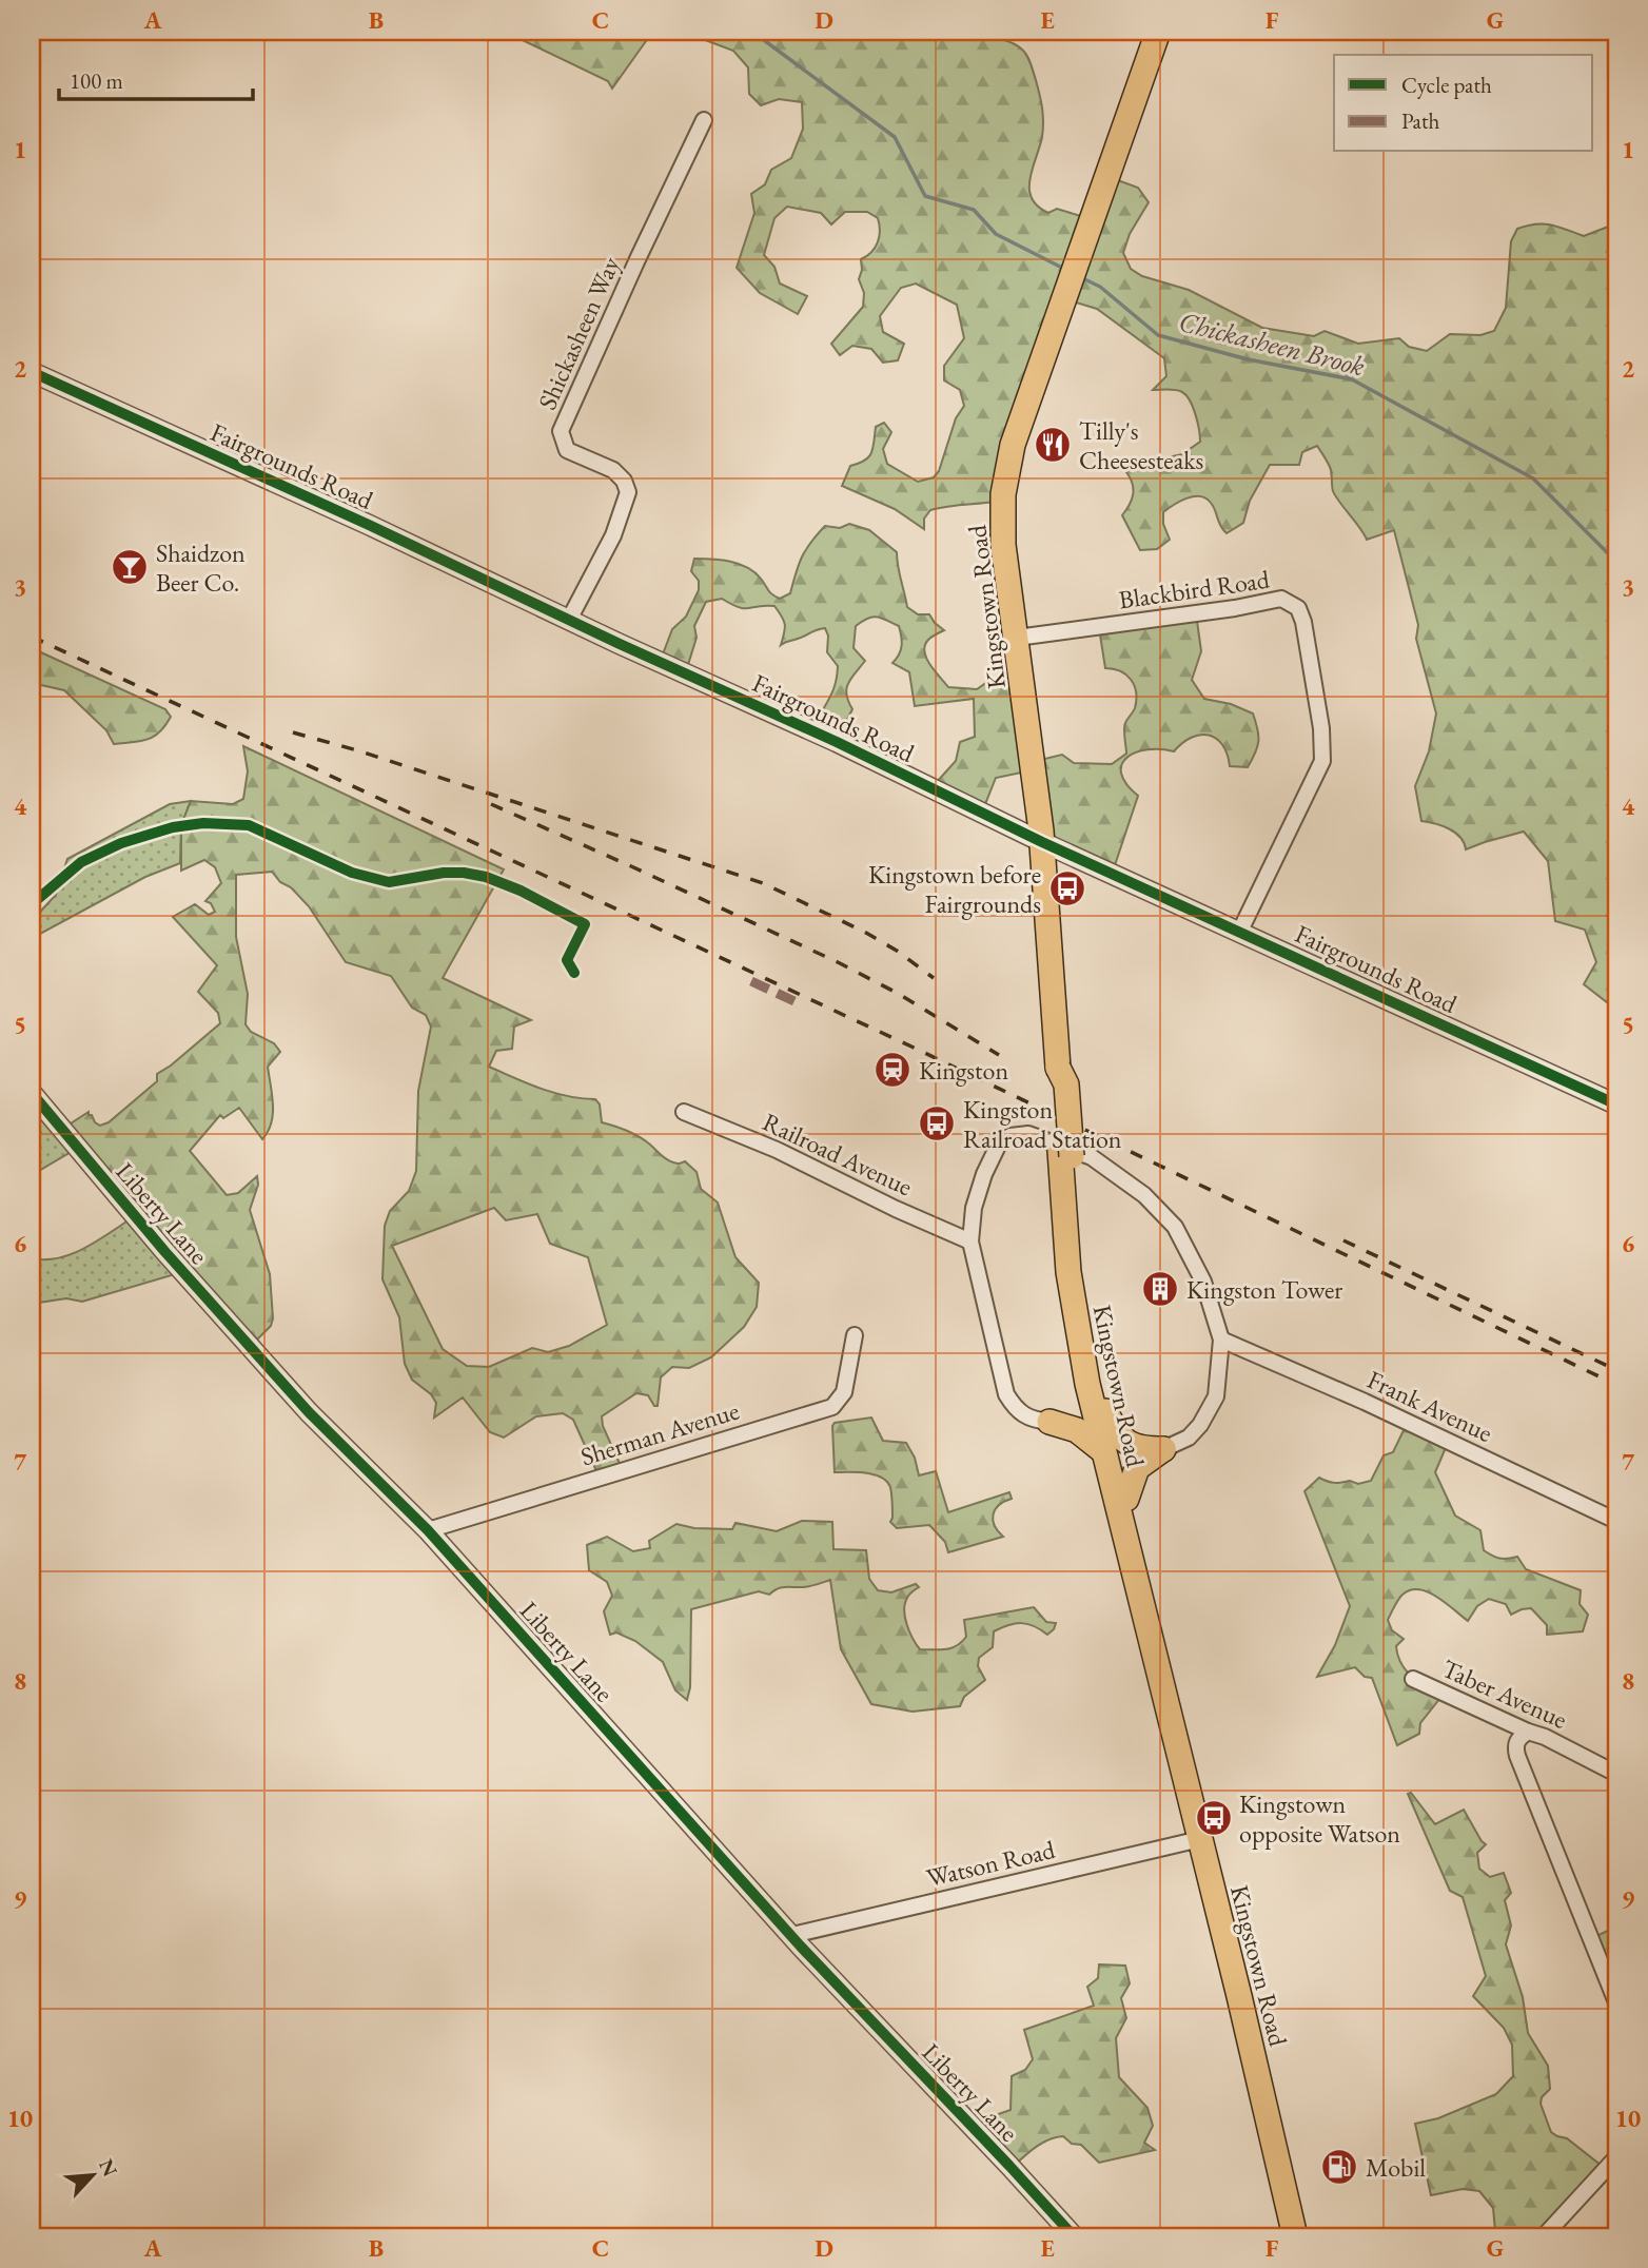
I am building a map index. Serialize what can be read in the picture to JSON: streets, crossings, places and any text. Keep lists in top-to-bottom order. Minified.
{"streets":{"main road":["Kingstown Road"],"street":["Shickasheen Way","Fairgrounds Road","Blackbird Road","Railroad Avenue","Liberty Lane","Frank Avenue","Sherman Avenue","Taber Avenue","Watson Road"]},"crossings":[["Shickasheen Way","Fairgrounds Road"],["Fairgrounds Road","Blackbird Road"],["Fairgrounds Road","Kingstown Road"],["Blackbird Road","Kingstown Road"],["Kingstown Road","Watson Road"],["Liberty Lane","Sherman Avenue"],["Liberty Lane","Watson Road"]],"water":["Chickasheen Brook"],"places":{"restaurant":["Tilly's Cheesesteaks"],"bar":["Shaidzon Beer Co."],"bus stop":["Kingstown before Fairgrounds","Kingston Railroad Station","Kingstown opposite Watson"],"station":["Kingston"],"building":["Kingston Tower"],"fuel station":["Mobil"]},"legend":["Cycle path","Path"],"scale_bar":"100 m","north":"top right","grid":{"columns":["A","B","C","D","E","F","G"],"rows":["1","2","3","4","5","6","7","8","9","10"]}}
